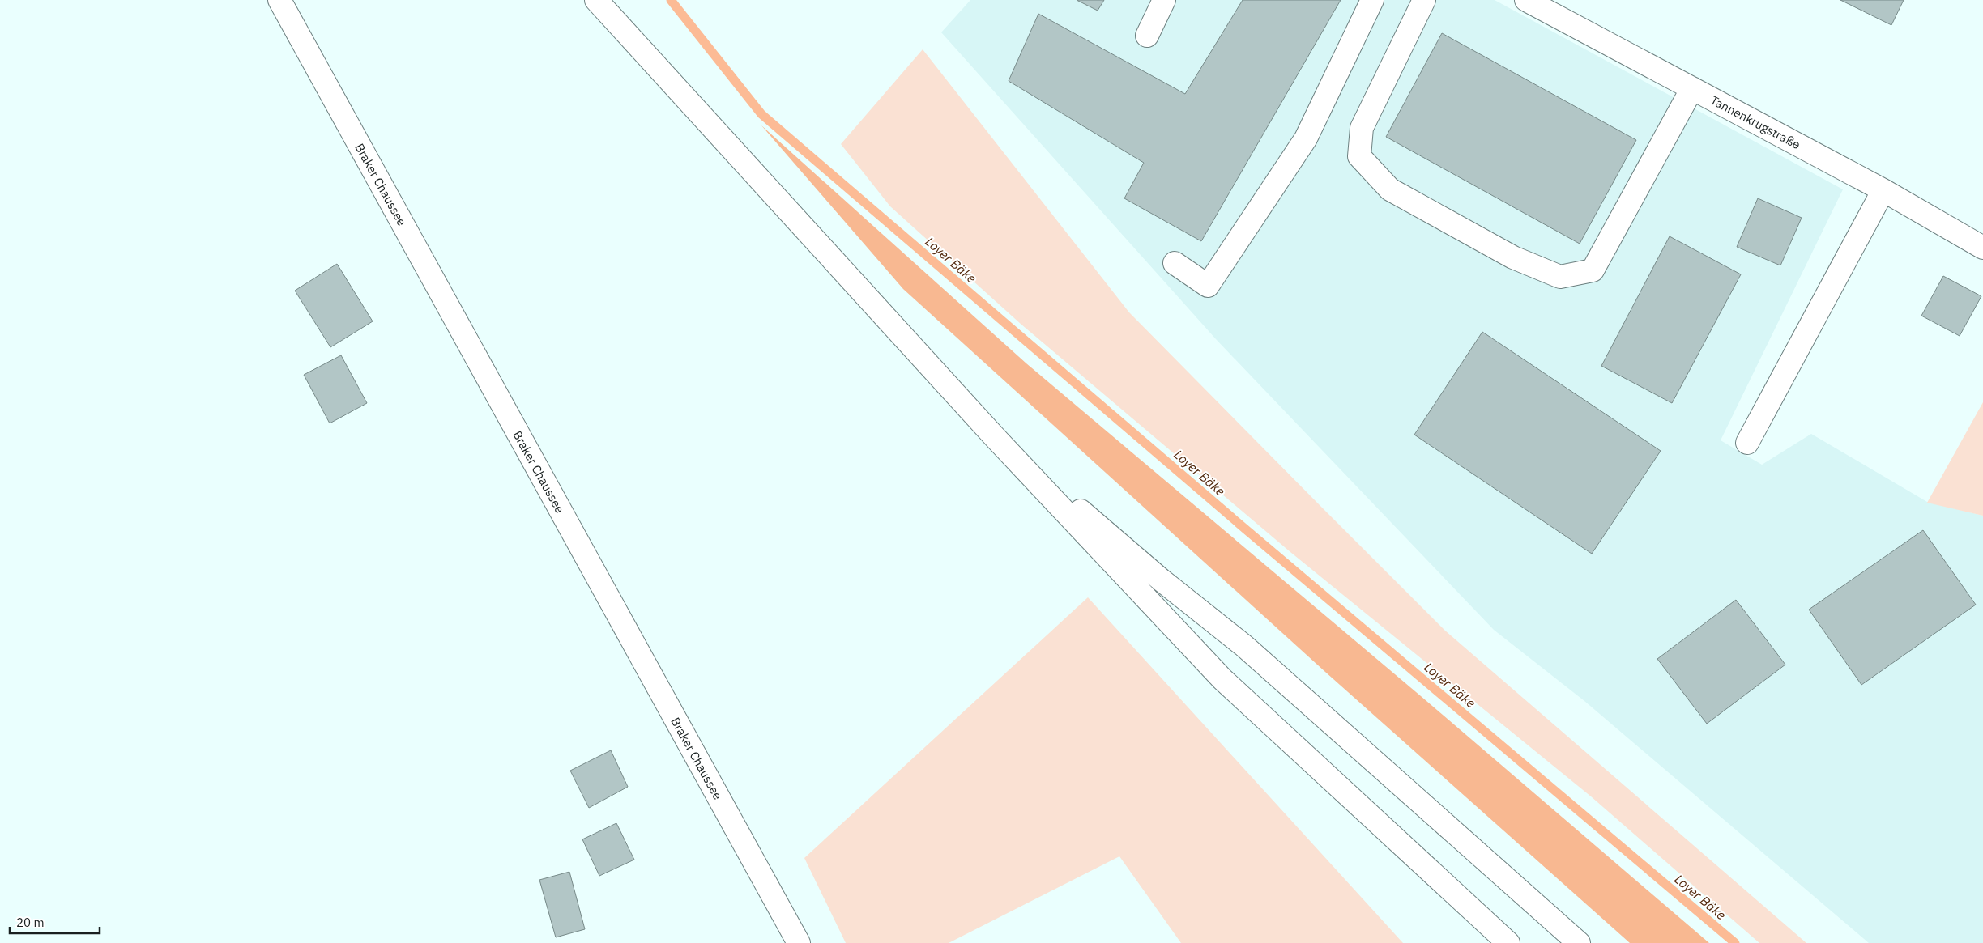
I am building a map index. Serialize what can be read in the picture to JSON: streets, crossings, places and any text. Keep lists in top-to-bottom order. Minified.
{"streets":{"main road":["Tannenkrugstraße","Braker Chaussee"]},"water":["Loyer Bäke"],"scale_bar":"20 m"}
